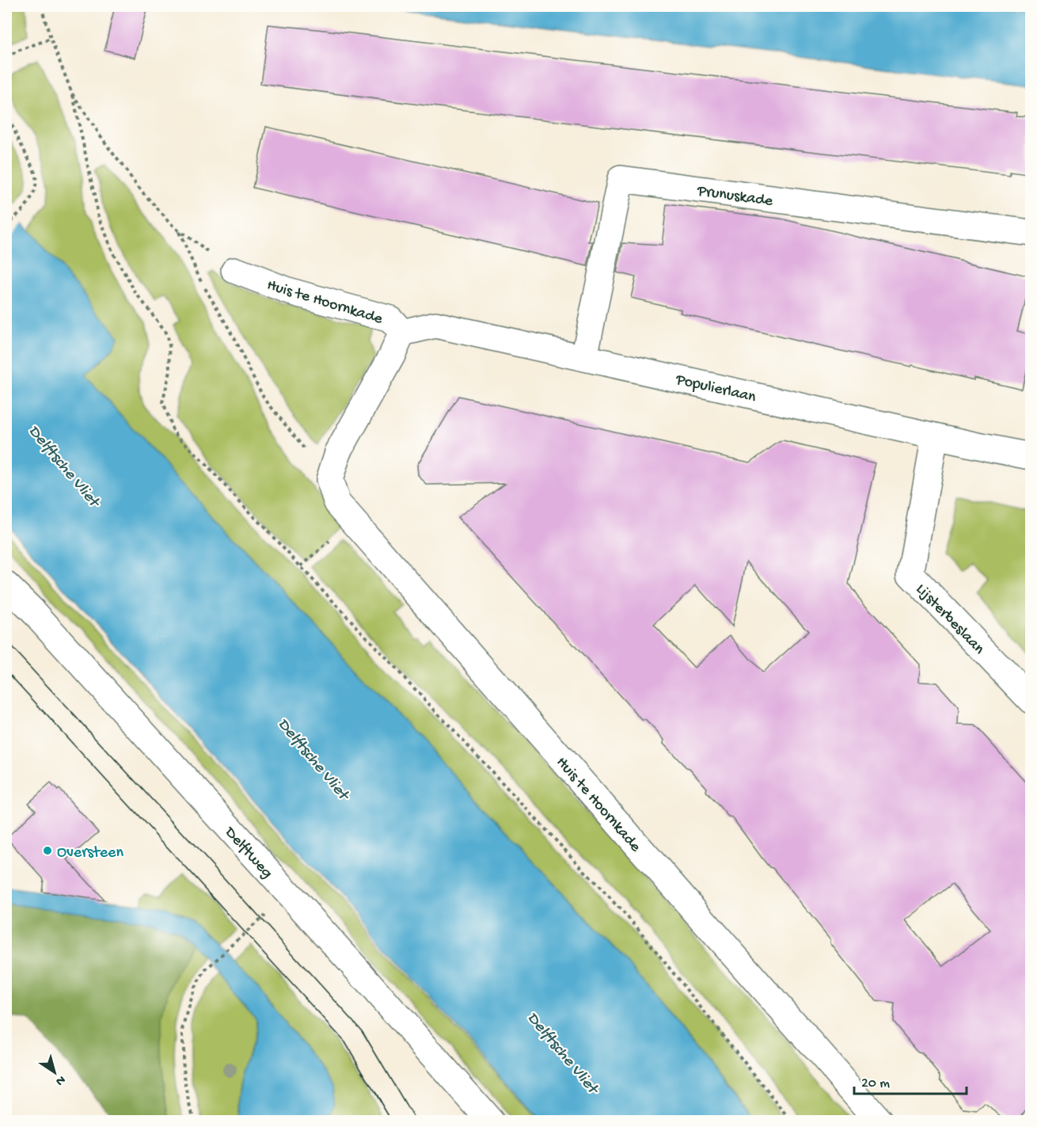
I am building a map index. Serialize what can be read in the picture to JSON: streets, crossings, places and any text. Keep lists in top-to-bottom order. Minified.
{"streets":{"street":["Prunuskade","Huis te Hoornkade","Populierlaan","Lijsterbeslaan","Delftweg"]},"crossings":[["Prunuskade","Populierlaan"],["Huis te Hoornkade","Populierlaan"],["Populierlaan","Lijsterbeslaan"]],"water":["Delftsche Vliet"],"places":["Oversteen"],"scale_bar":"20 m","north":"bottom right"}
